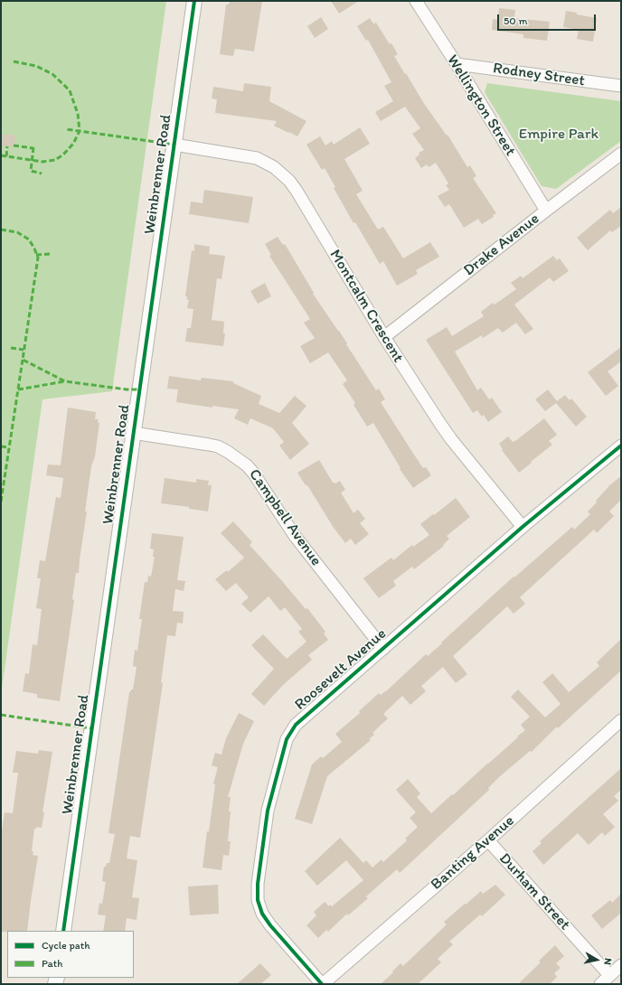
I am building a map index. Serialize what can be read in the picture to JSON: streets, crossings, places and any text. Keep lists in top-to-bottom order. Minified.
{"streets":{"street":["Rodney Street","Wellington Street","Weinbrenner Road","Drake Avenue","Montcalm Crescent","Campbell Avenue","Roosevelt Avenue","Banting Avenue","Durham Street"]},"crossings":[["Rodney Street","Wellington Street"],["Wellington Street","Drake Avenue"],["Weinbrenner Road","Montcalm Crescent"],["Weinbrenner Road","Campbell Avenue"],["Drake Avenue","Montcalm Crescent"],["Montcalm Crescent","Roosevelt Avenue"],["Campbell Avenue","Roosevelt Avenue"],["Roosevelt Avenue","Banting Avenue"],["Banting Avenue","Durham Street"]],"parks":["Empire Park"],"legend":["Cycle path","Path"],"scale_bar":"50 m","north":"right"}
